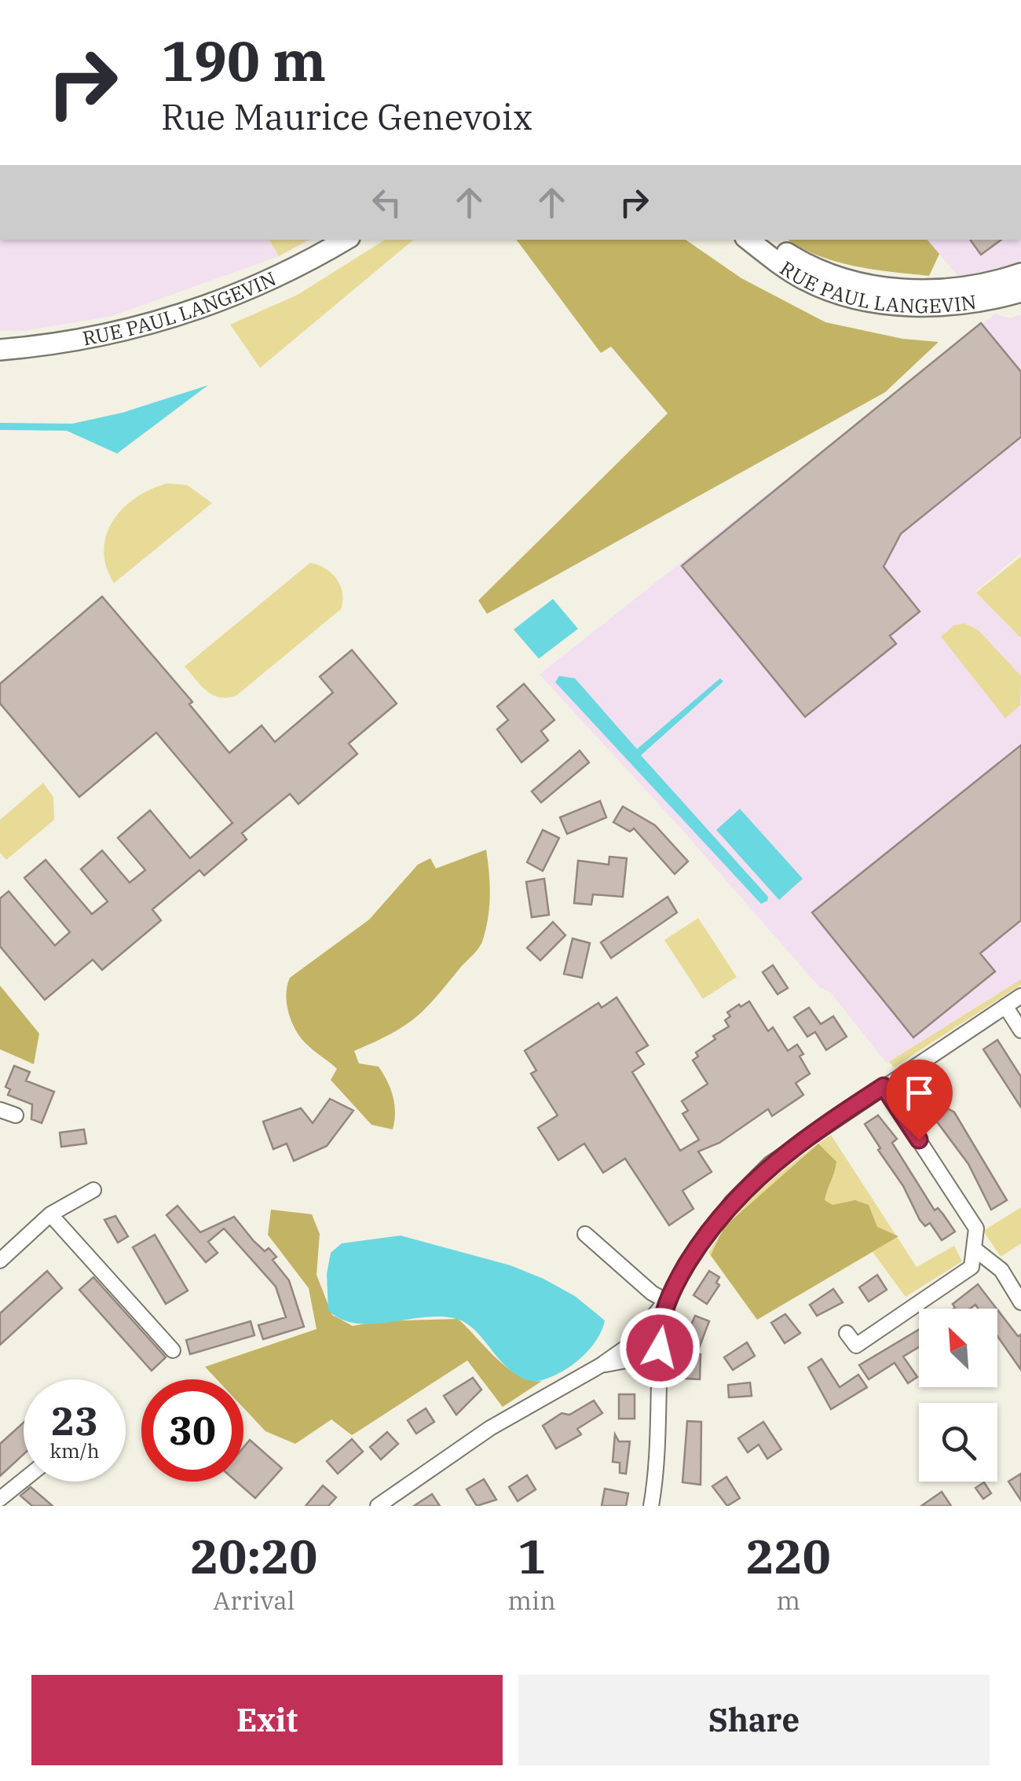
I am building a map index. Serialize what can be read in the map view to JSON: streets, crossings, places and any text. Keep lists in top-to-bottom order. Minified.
{"streets":{"main road":["RUE PAUL LANGEVIN"]},"north":"top left","page":{"turn":["190 m","Rue Maurice Genevoix"],"speed":"23 km/h","limit":"30","eta":["20:20","Arrival","1","min","220","m"],"buttons":["Exit","Share"]}}
